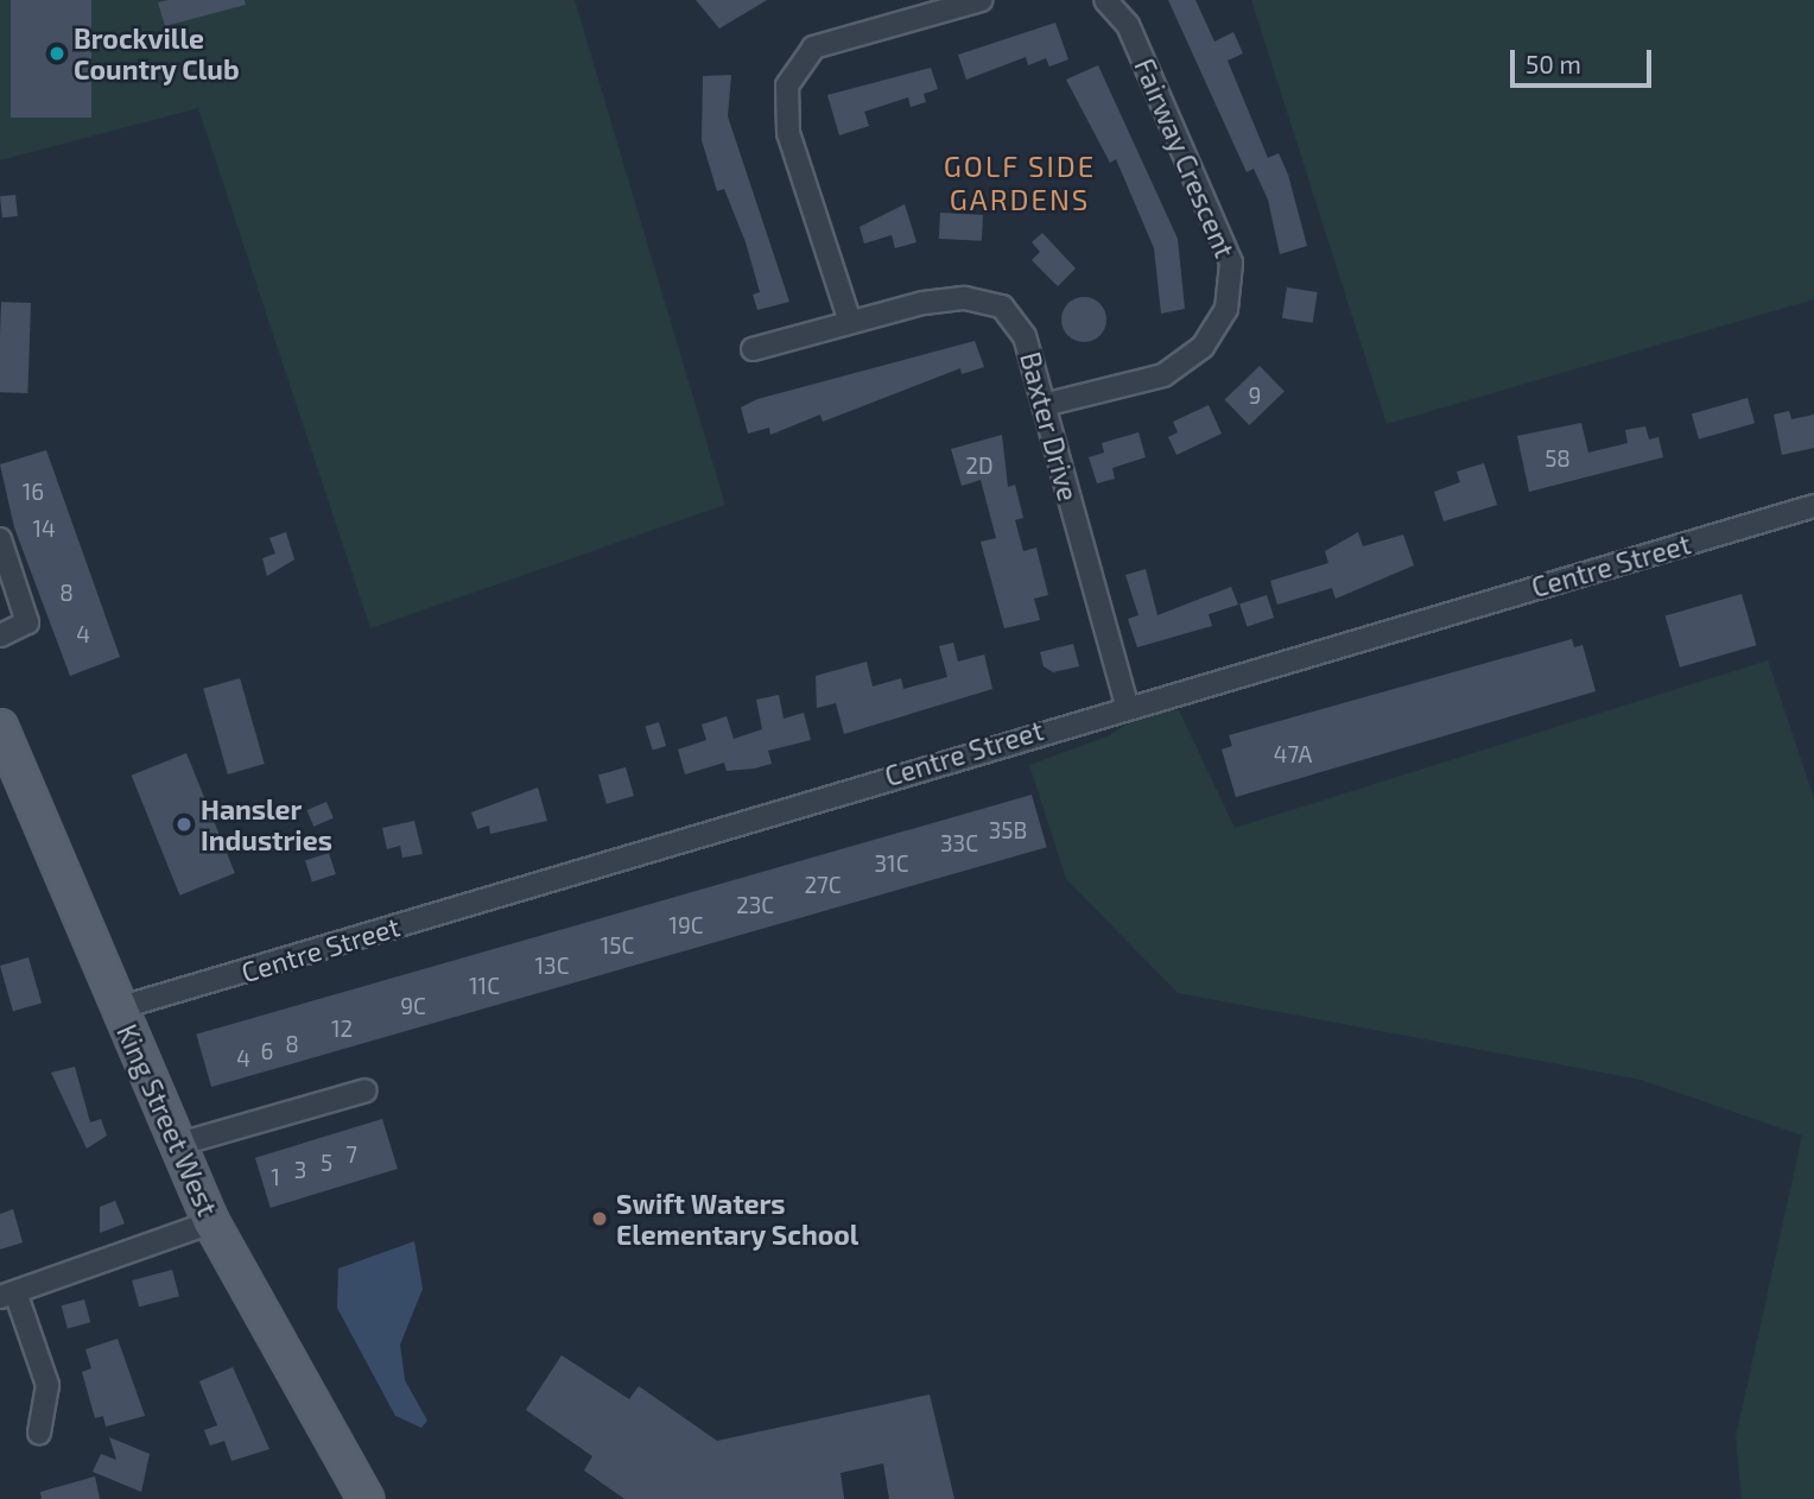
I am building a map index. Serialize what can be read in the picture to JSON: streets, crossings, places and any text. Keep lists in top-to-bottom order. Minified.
{"streets":{"main road":["King Street West"],"street":["Fairway Crescent","Baxter Drive","Centre Street"]},"crossings":[["Fairway Crescent","Baxter Drive"],["Baxter Drive","Centre Street"],["Centre Street","King Street West"]],"districts":["GOLF SIDE GARDENS"],"places":["Brockville Country Club","Hansler Industries","Swift Waters Elementary School"],"house_numbers":["9","58","2D","16","14","8","4","47A","35B","33C","31C","27C","23C","19C","15C","13C","11C","9C","12","8","6","4","7","5","3","1"],"scale_bar":"50 m"}
